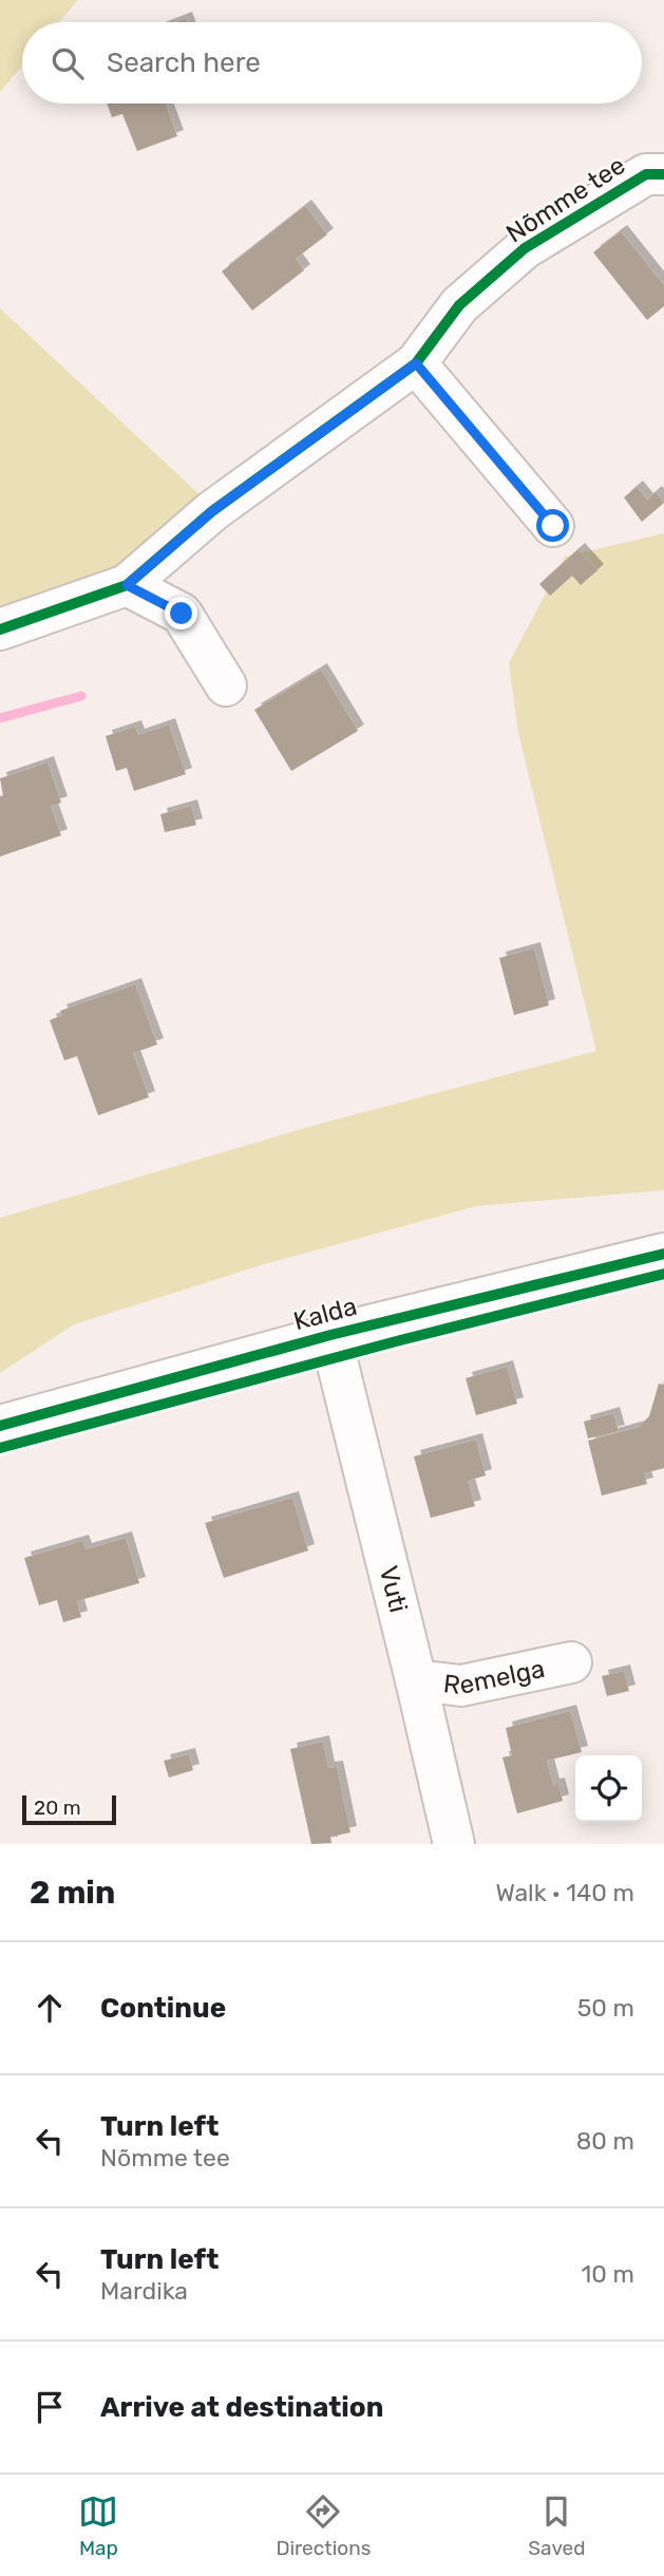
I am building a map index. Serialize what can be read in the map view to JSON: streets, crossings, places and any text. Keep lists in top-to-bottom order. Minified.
{"streets":{"street":["Nõmme tee","Kalda","Vuti","Remelga"]},"crossings":[["Kalda","Vuti"],["Vuti","Remelga"]],"scale_bar":"20 m","page":{"search":"Search here","scale":"20 m","heading":["2 min","Walk · 140 m"],"list":[["Continue","50 m"],["Turn left","Nõmme tee","80 m"],["Turn left","Mardika","10 m"],"Arrive at destination"],"nav":["Map","Directions","Saved"]}}
